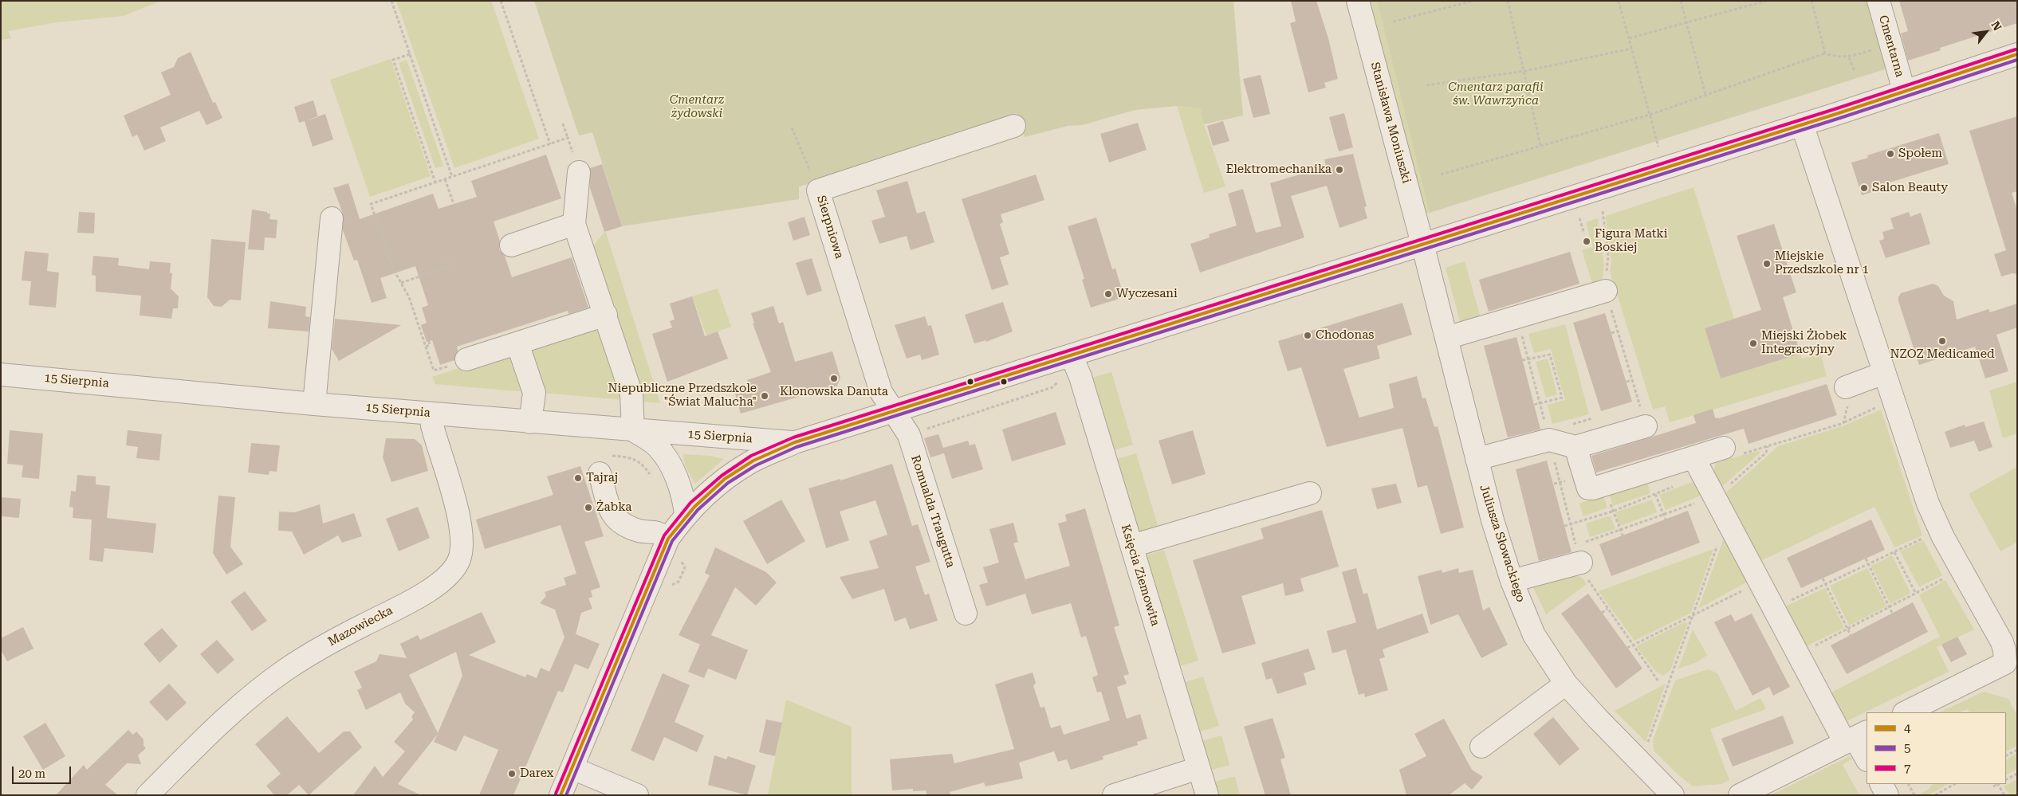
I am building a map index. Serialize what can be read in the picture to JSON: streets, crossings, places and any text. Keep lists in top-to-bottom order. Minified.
{"streets":{"street":["Cmentarna","Stanisława Moniuszki","Sierpniowa","15 Sierpnia","Romualda Traugutta","Juliusza Słowackiego","Księcia Ziemowita","Mazowiecka"]},"crossings":[["Stanisława Moniuszki","Juliusza Słowackiego"],["Sierpniowa","Romualda Traugutta"],["15 Sierpnia","Mazowiecka"]],"parks":["Cmentarz parafii św. Wawrzyńca","Cmentarz żydowski"],"places":["Społem","Elektromechanika","Salon Beauty","Figura Matki Boskiej","Miejskie Przedszkole nr 1","Wyczesani","Chodonas","NZOZ Medicamed","Miejski Żłobek Integracyjny","Klonowska Danuta","Niepubliczne Przedszkole \"Świat Malucha\"","Tajraj","Żabka","Darex"],"lines":["transit line 7","transit line 4","transit line 5"],"legend":["4","5","7"],"scale_bar":"20 m","north":"top right"}
